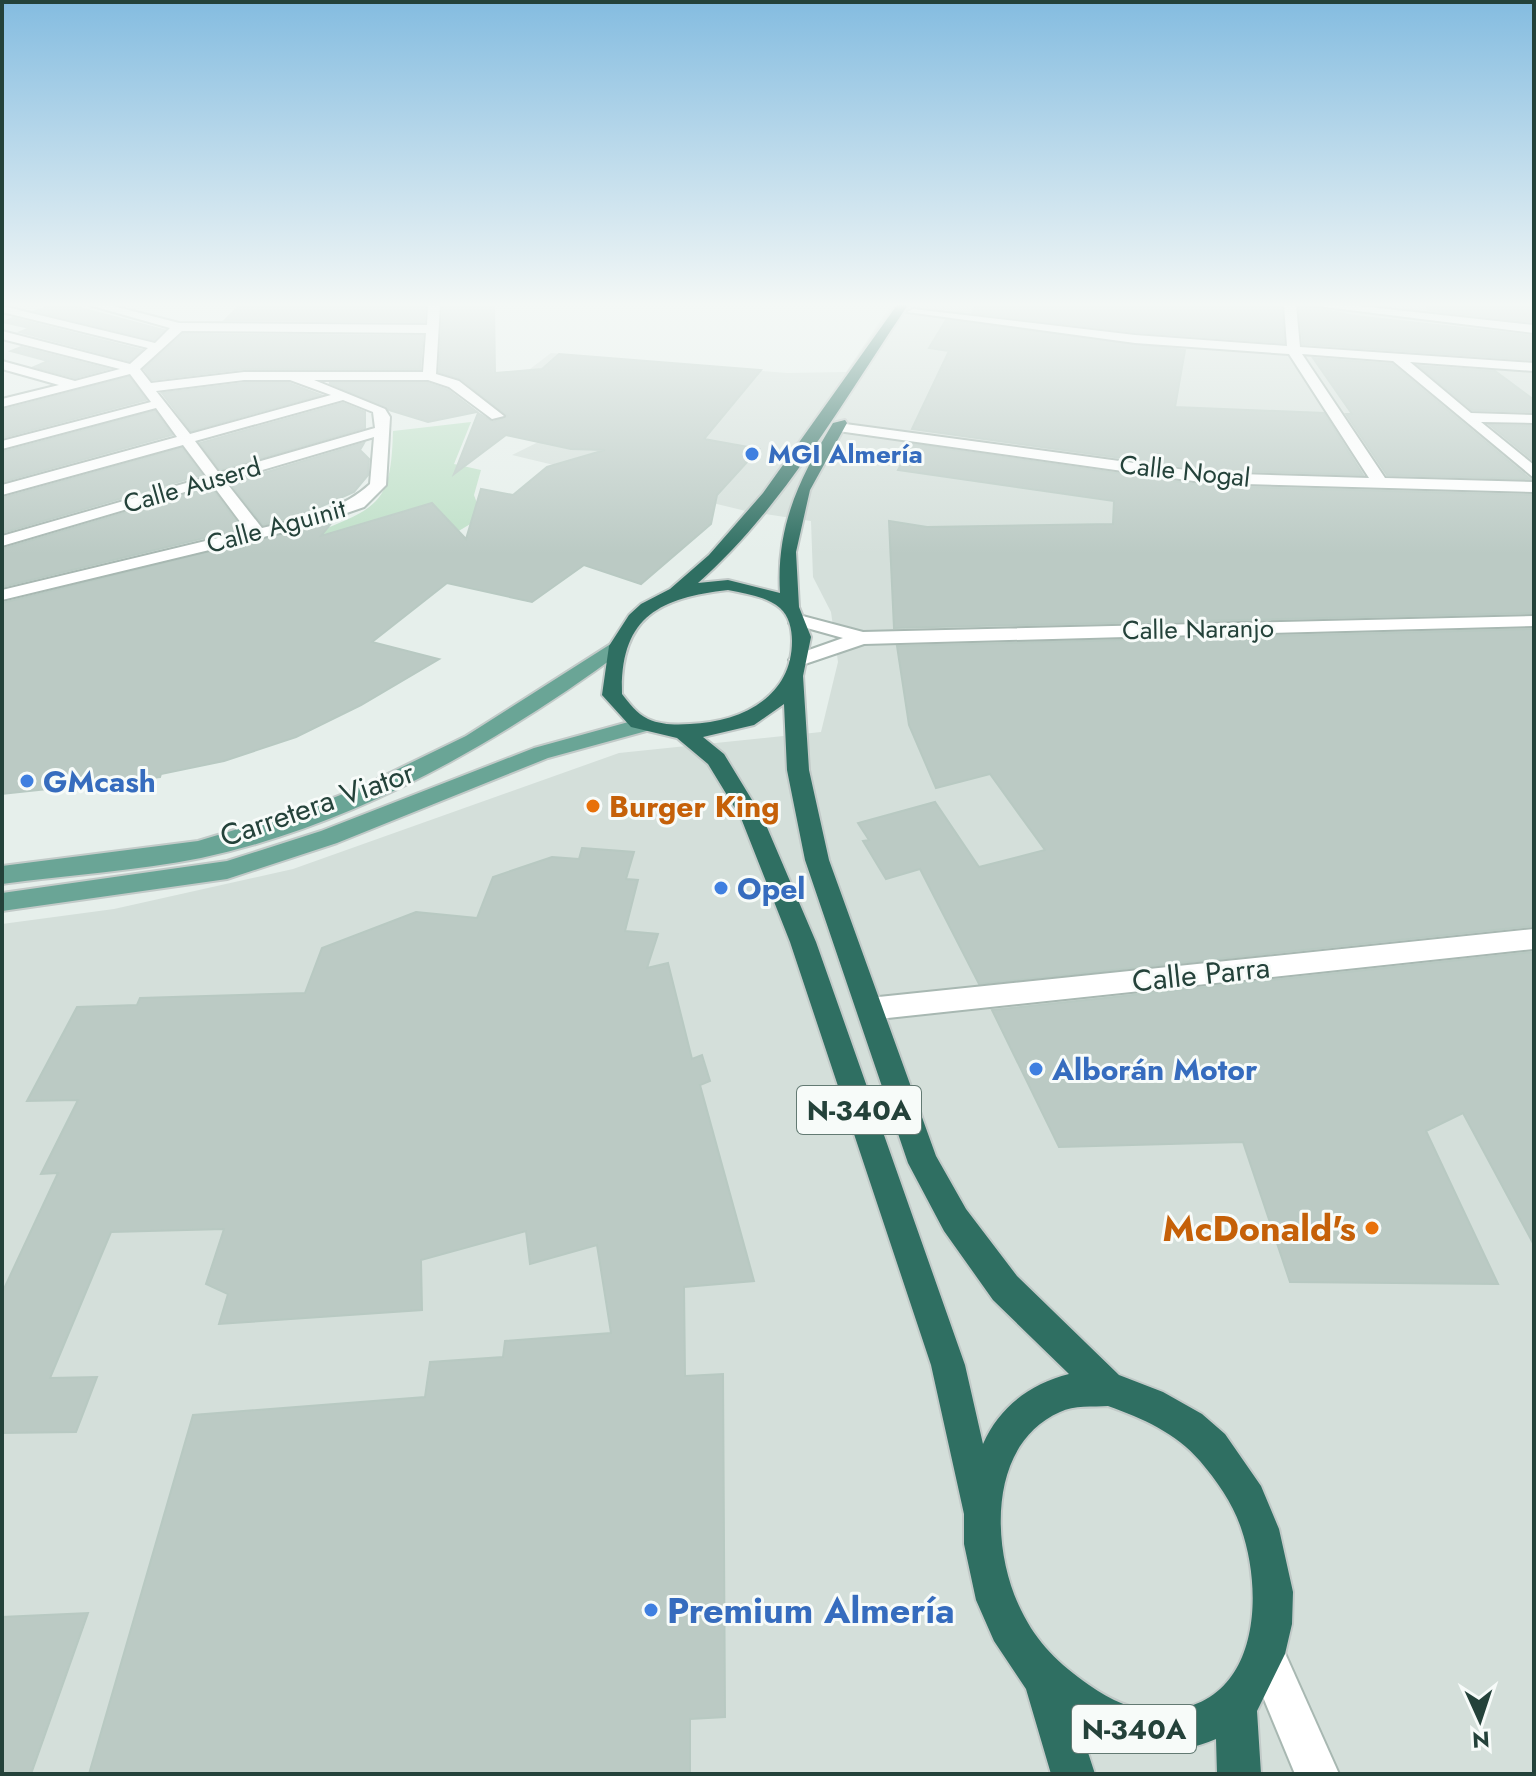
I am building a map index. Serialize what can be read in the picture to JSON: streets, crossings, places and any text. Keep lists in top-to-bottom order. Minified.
{"streets":{"highway":["N-340A"],"main road":["Carretera Viator"],"street":["Calle Nogal","Calle Auserd","Calle Aguinit","Calle Naranjo","Calle Parra"]},"crossings":[["Calle Nogal","N-340A"],["Calle Auserd","Calle Aguinit"],["Calle Naranjo","Carretera Viator"],["Calle Naranjo","N-340A"],["Carretera Viator","N-340A"],["Calle Parra","N-340A"]],"places":["MGI Almería","GMcash","Burger King","Opel","Alborán Motor","McDonald's","Premium Almería"],"north":"bottom"}
